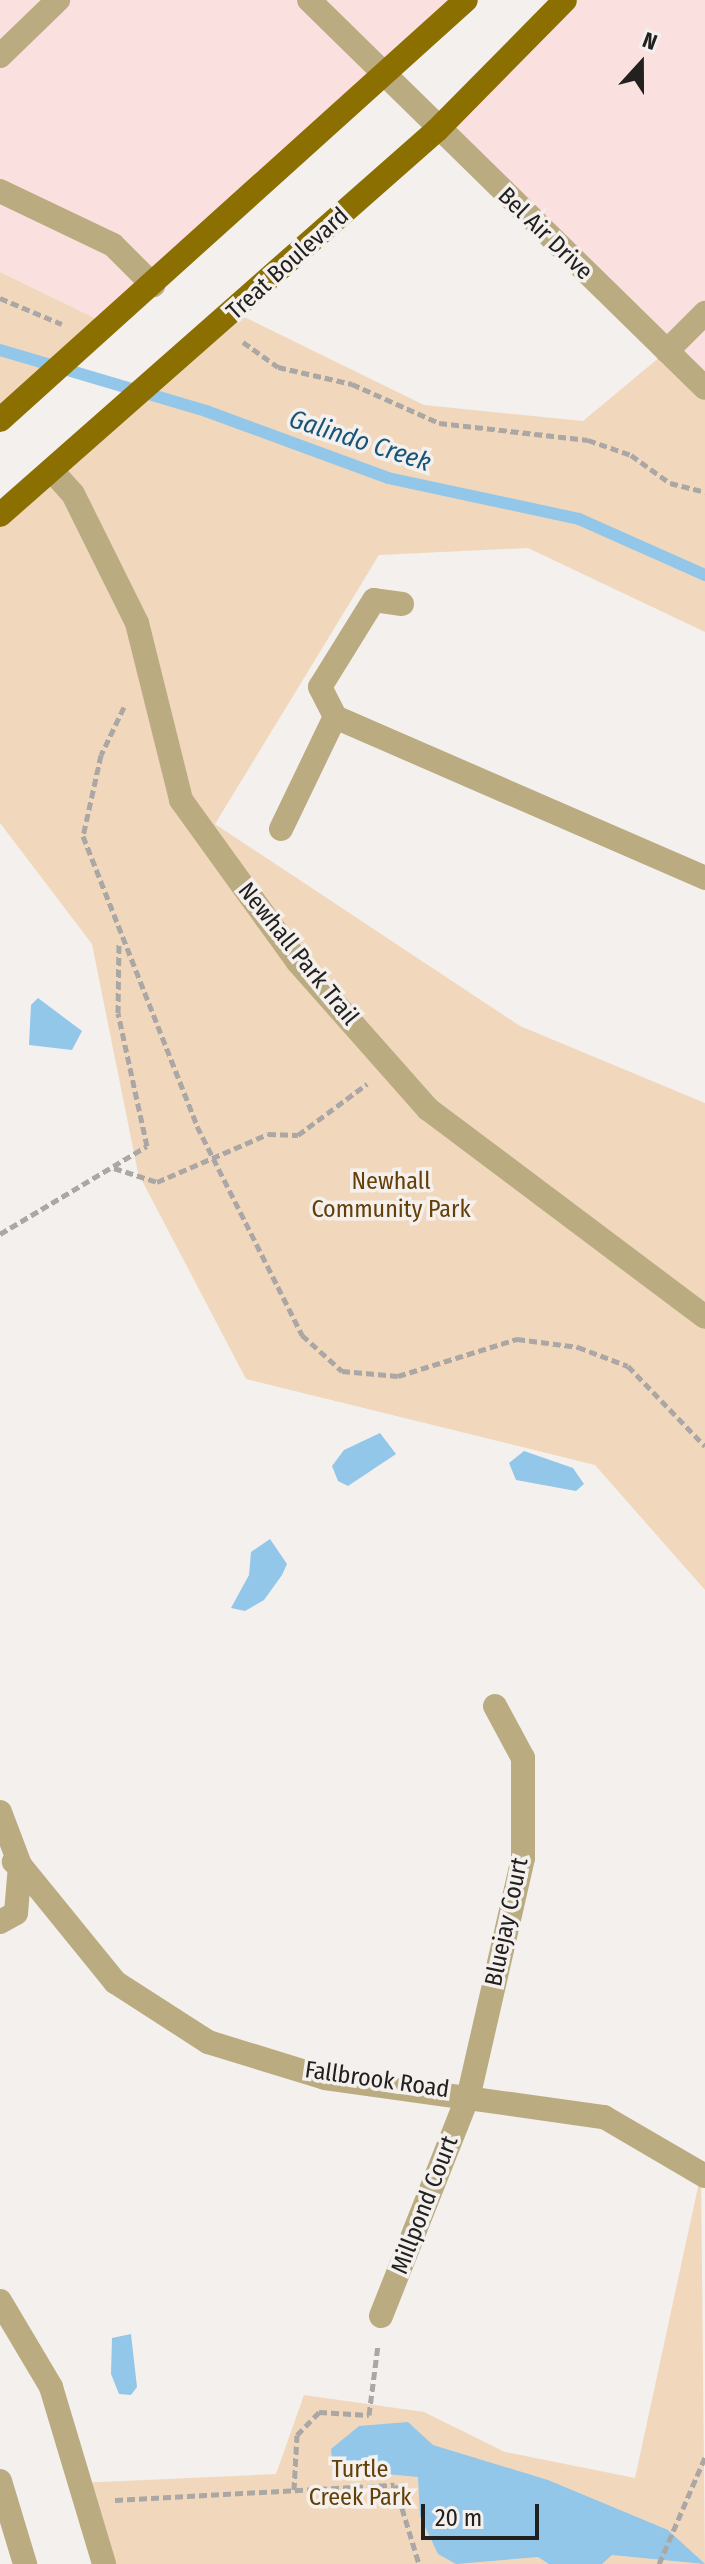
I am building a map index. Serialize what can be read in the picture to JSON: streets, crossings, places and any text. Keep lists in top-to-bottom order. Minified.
{"streets":{"main road":["Treat Boulevard"],"street":["Bel Air Drive","Newhall Park Trail","Bluejay Court","Fallbrook Road","Millpond Court"]},"crossings":[["Bel Air Drive","Treat Boulevard"],["Treat Boulevard","Newhall Park Trail"],["Bluejay Court","Fallbrook Road"],["Bluejay Court","Millpond Court"],["Fallbrook Road","Millpond Court"]],"water":["Galindo Creek"],"parks":["Newhall Community Park","Turtle Creek Park"],"scale_bar":"20 m","north":"top"}
